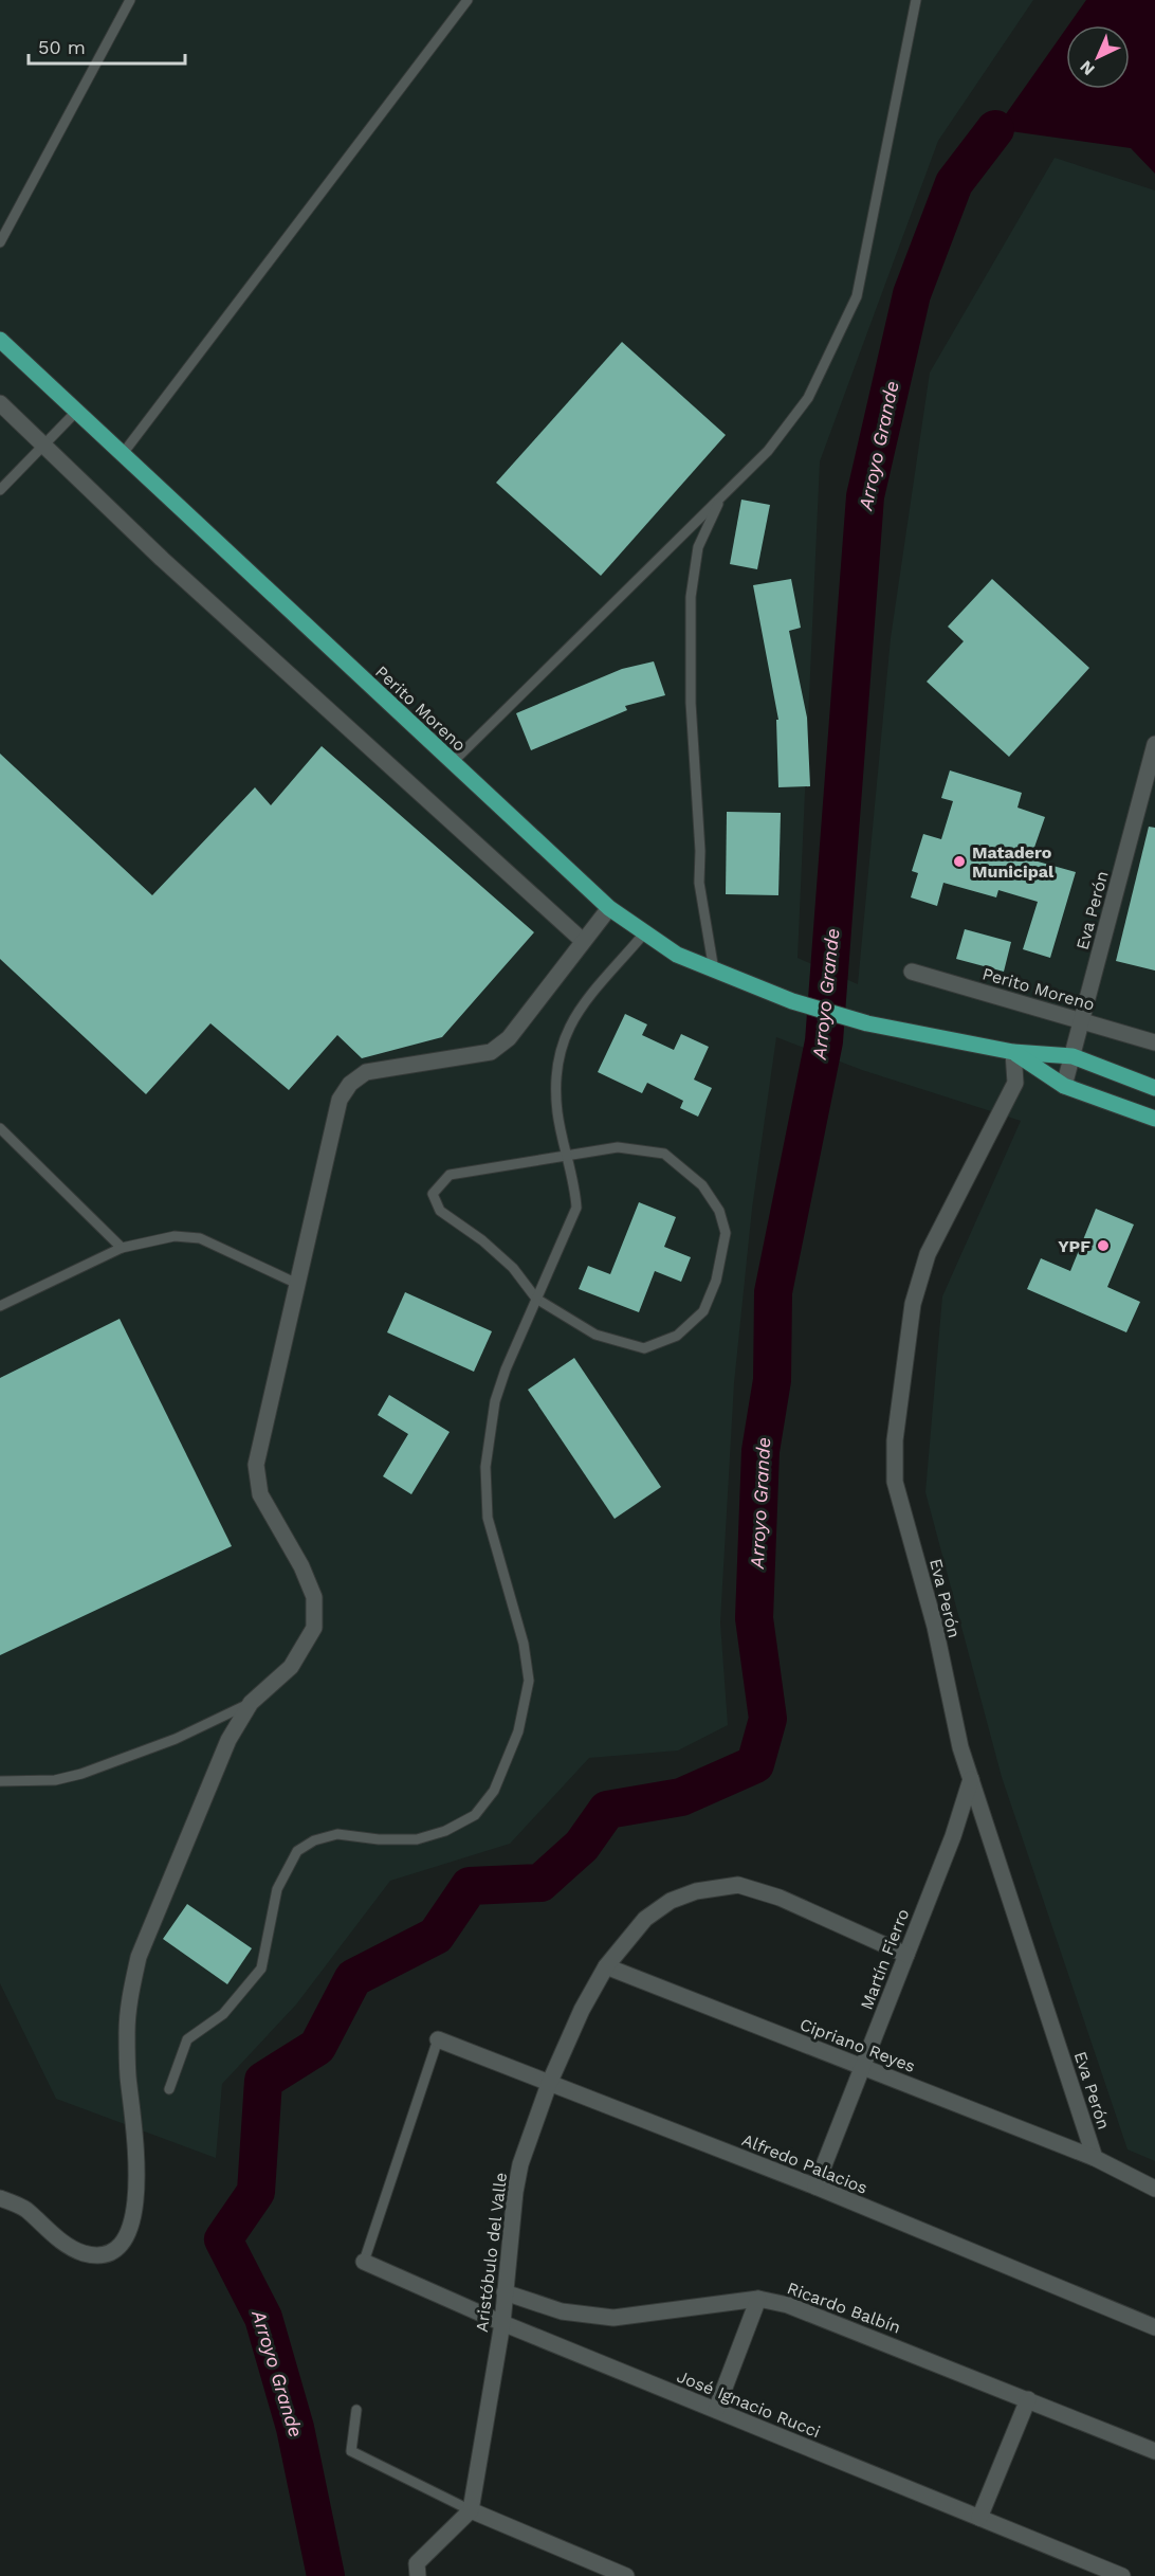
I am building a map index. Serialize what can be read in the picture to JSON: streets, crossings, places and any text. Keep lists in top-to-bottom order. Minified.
{"streets":{"main road":["Perito Moreno"],"street":["Eva Perón","Martín Fierro","Cipriano Reyes","Alfredo Palacios","Aristóbulo del Valle","Ricardo Balbín","José Ignacio Rucci"]},"crossings":[["Perito Moreno","Eva Perón"],["Eva Perón","Martín Fierro"],["Eva Perón","Cipriano Reyes"],["Martín Fierro","Cipriano Reyes"],["Martín Fierro","Alfredo Palacios"],["Martín Fierro","Aristóbulo del Valle"],["Cipriano Reyes","Aristóbulo del Valle"],["Alfredo Palacios","Aristóbulo del Valle"],["Aristóbulo del Valle","Ricardo Balbín"],["Aristóbulo del Valle","José Ignacio Rucci"]],"water":["Arroyo Grande"],"places":["Matadero Municipal","YPF"],"scale_bar":"50 m","north":"bottom left"}
